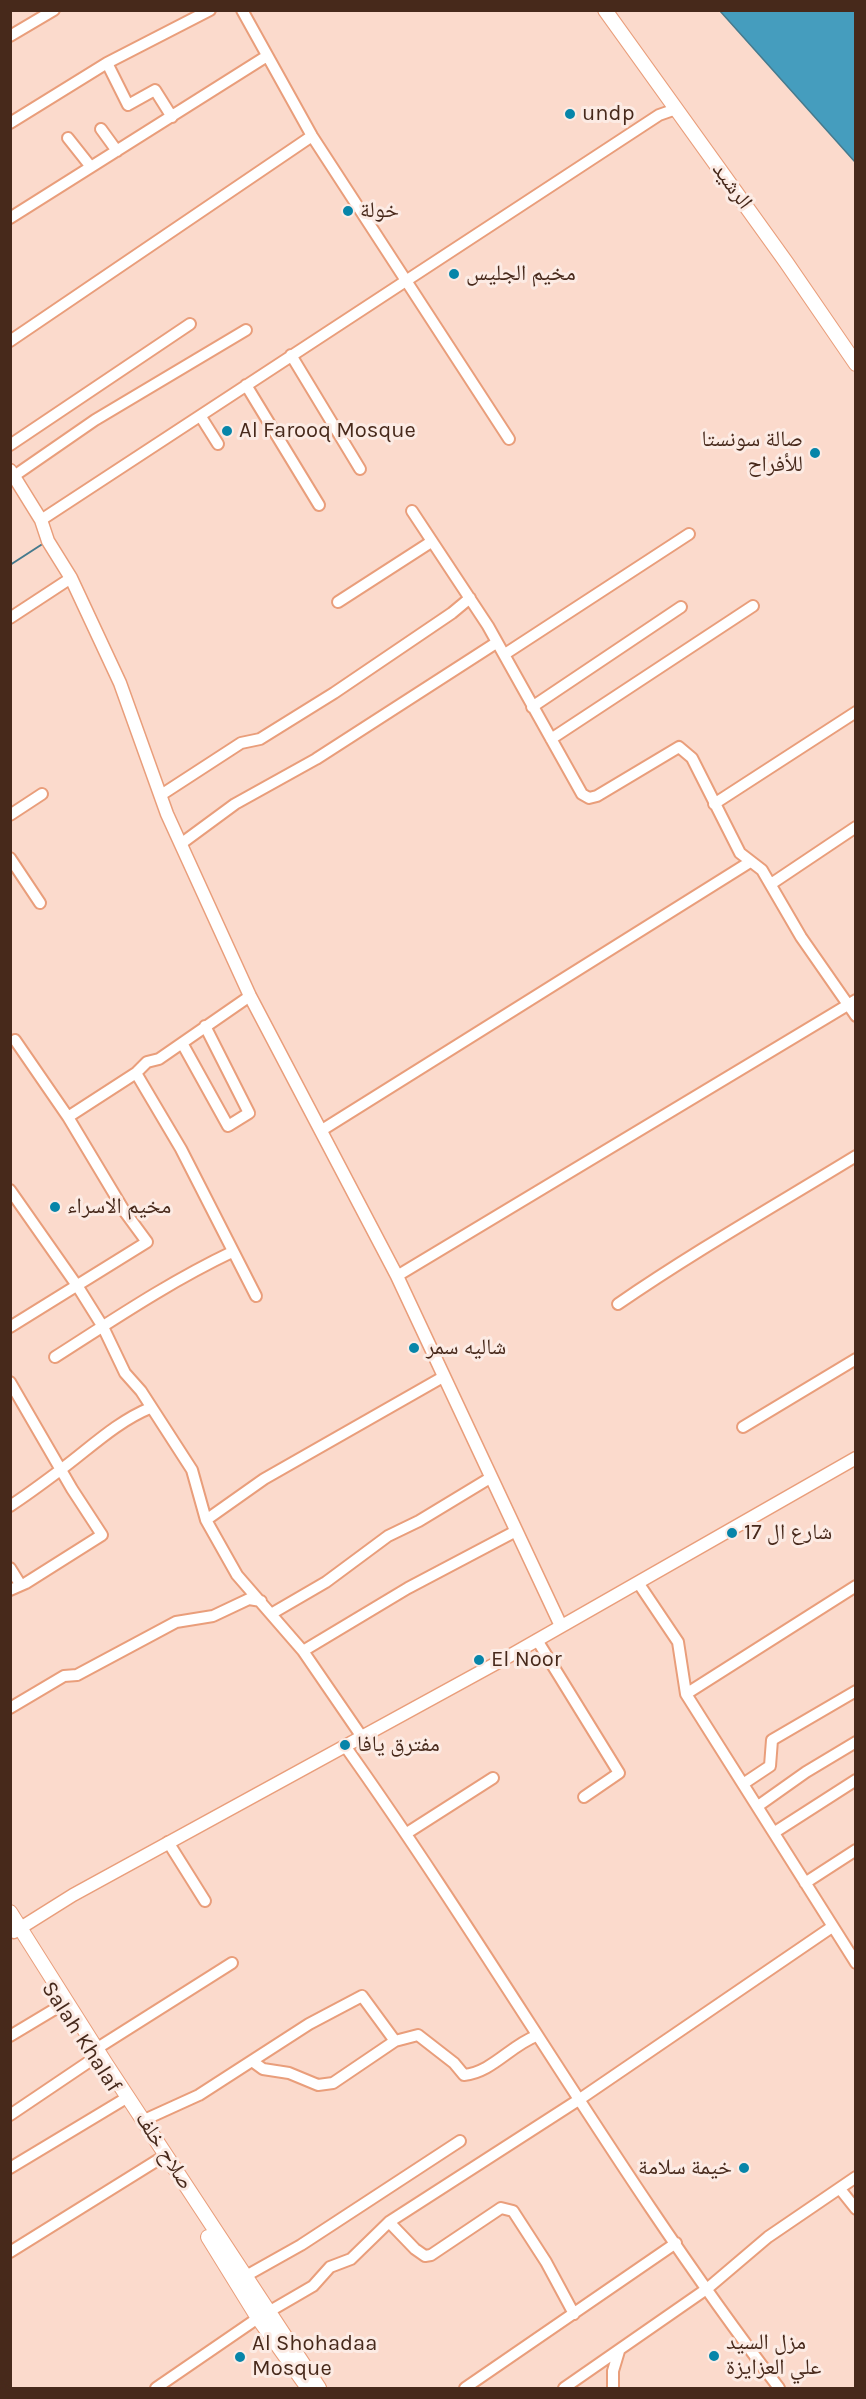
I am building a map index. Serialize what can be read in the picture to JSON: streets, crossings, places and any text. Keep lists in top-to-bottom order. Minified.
{"streets":{"main road":["الرشيد","Salah Khalaf","صلاح خلف"]},"crossings":[["Salah Khalaf","صلاح خلف"]],"places":["undp","خولة","مخيم الجليس","Al Farooq Mosque","صالة سونستا للأفراح","مخيم الاسراء","شاليه سمر","شارع ال 17","El Noor","مفترق يافا","خيمة سلامة","مزل السيد علي العزايزة","Al Shohadaa Mosque"]}
